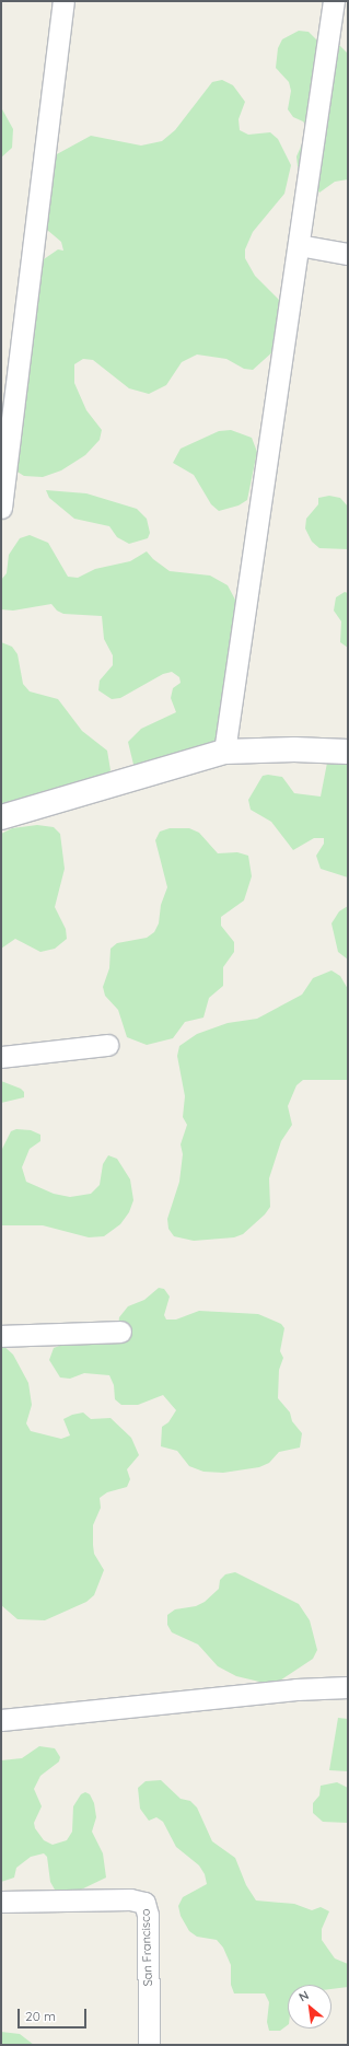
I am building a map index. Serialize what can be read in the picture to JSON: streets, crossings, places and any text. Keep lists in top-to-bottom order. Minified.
{"streets":{"street":["San Francisco"]},"scale_bar":"20 m","north":"top left"}
